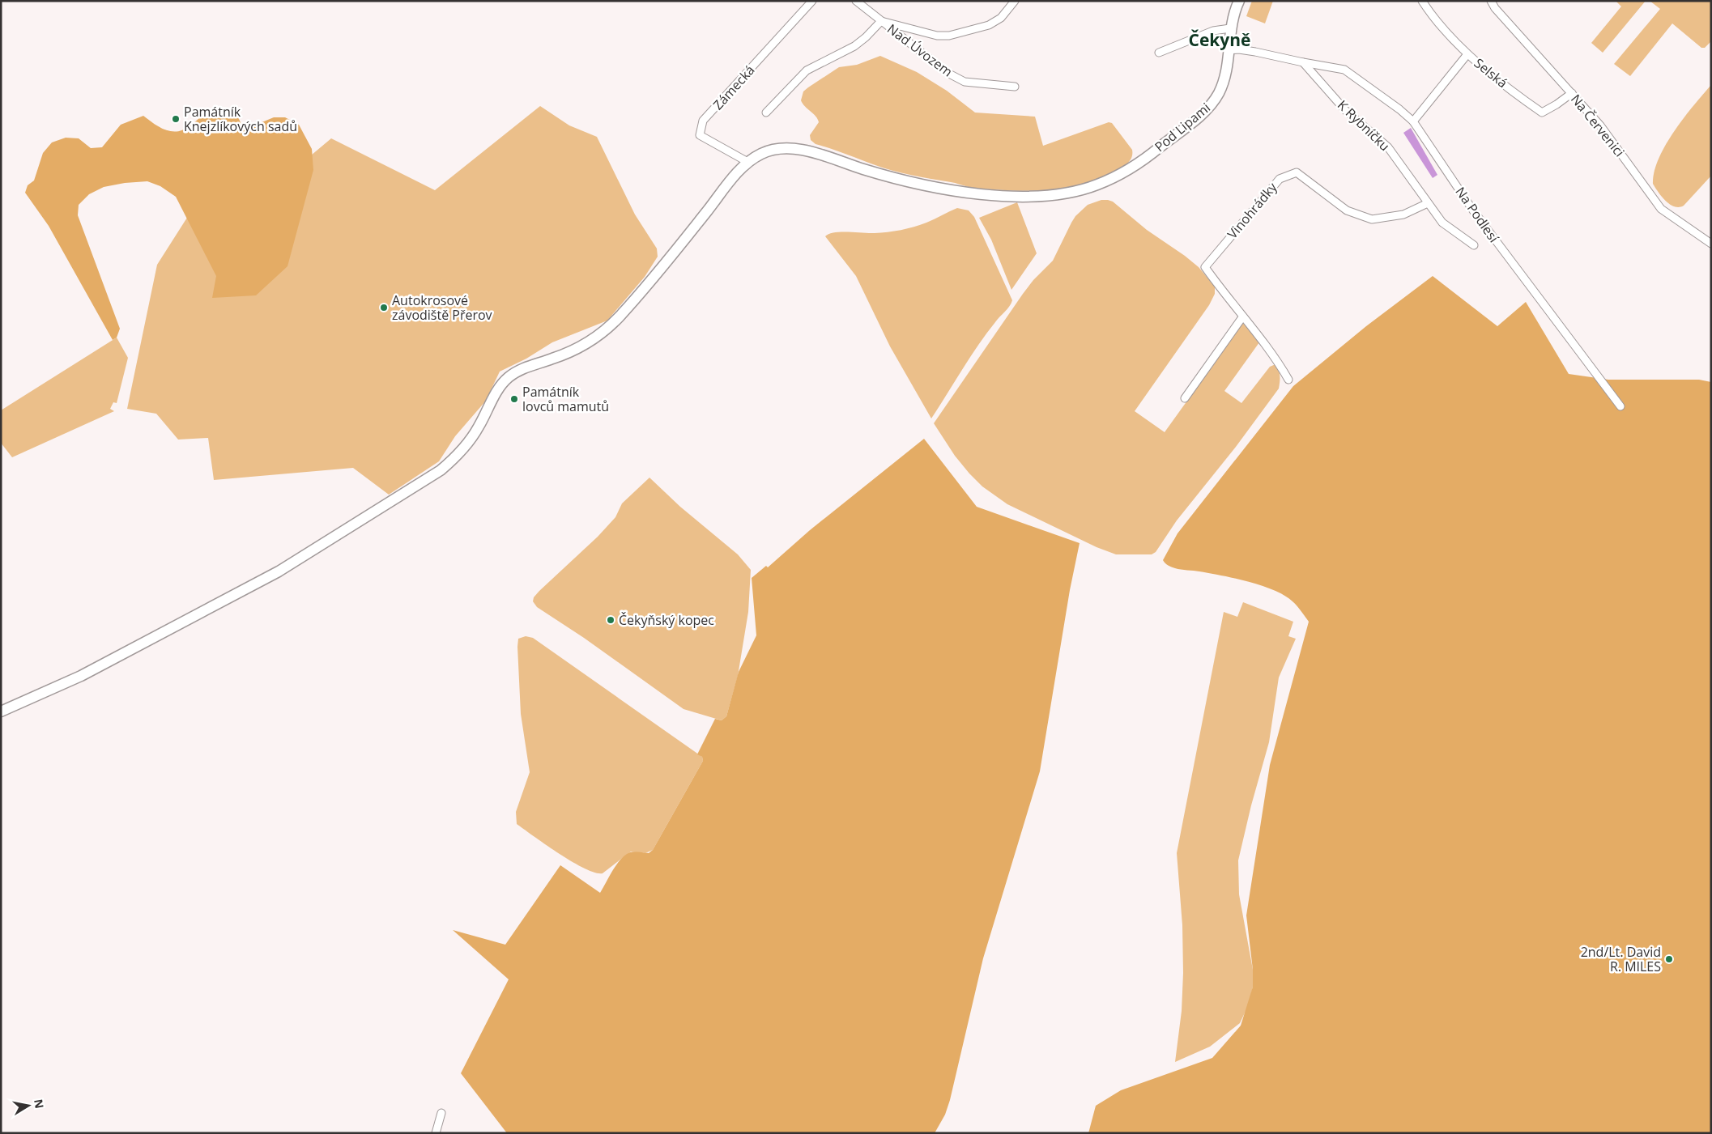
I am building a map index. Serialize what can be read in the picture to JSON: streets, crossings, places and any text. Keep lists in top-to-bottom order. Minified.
{"streets":{"main road":["Pod Lipami"],"street":["Nad Úvozem","Selská","Zámecká","K Rybníčku","Na Červenici","Vinohrádky","Na Podlesí"]},"crossings":[["Selská","Na Červenici"],["Zámecká","Pod Lipami"],["K Rybníčku","Vinohrádky"],["K Rybníčku","Na Podlesí"]],"districts":["Čekyně"],"places":["Památník Knejzlíkových sadů","Autokrosové závodiště Přerov","Památník lovců mamutů","Čekyňský kopec","2nd/Lt. David R. MILES"],"north":"right"}
